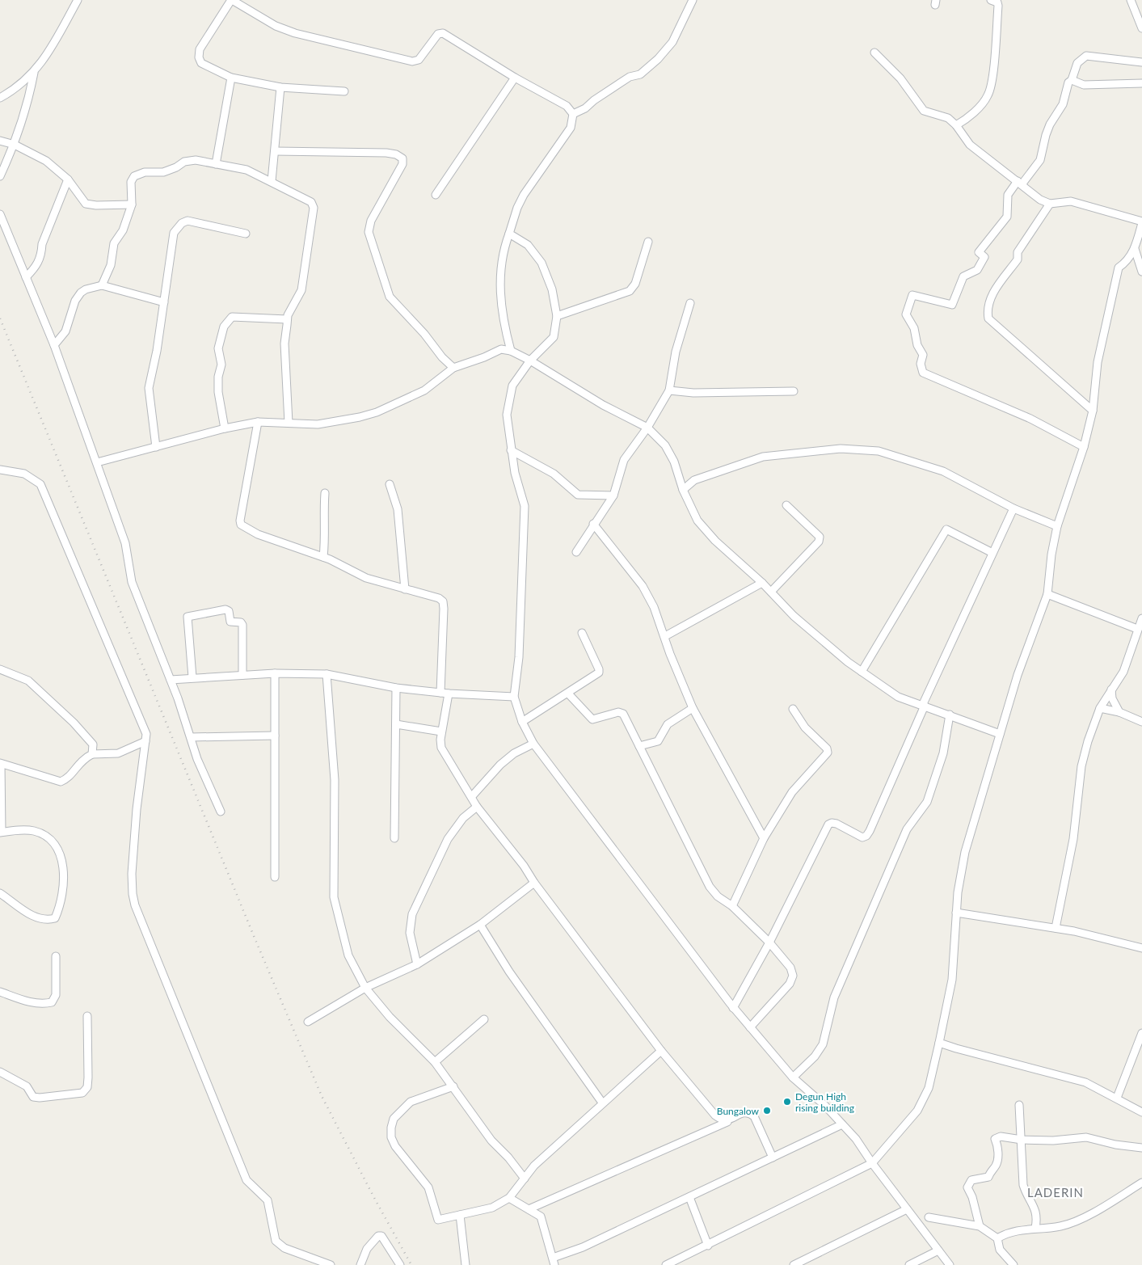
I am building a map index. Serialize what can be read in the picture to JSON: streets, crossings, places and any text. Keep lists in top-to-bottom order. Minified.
{"districts":["LADERIN"],"places":["Degun High rising building","Bungalow"]}
